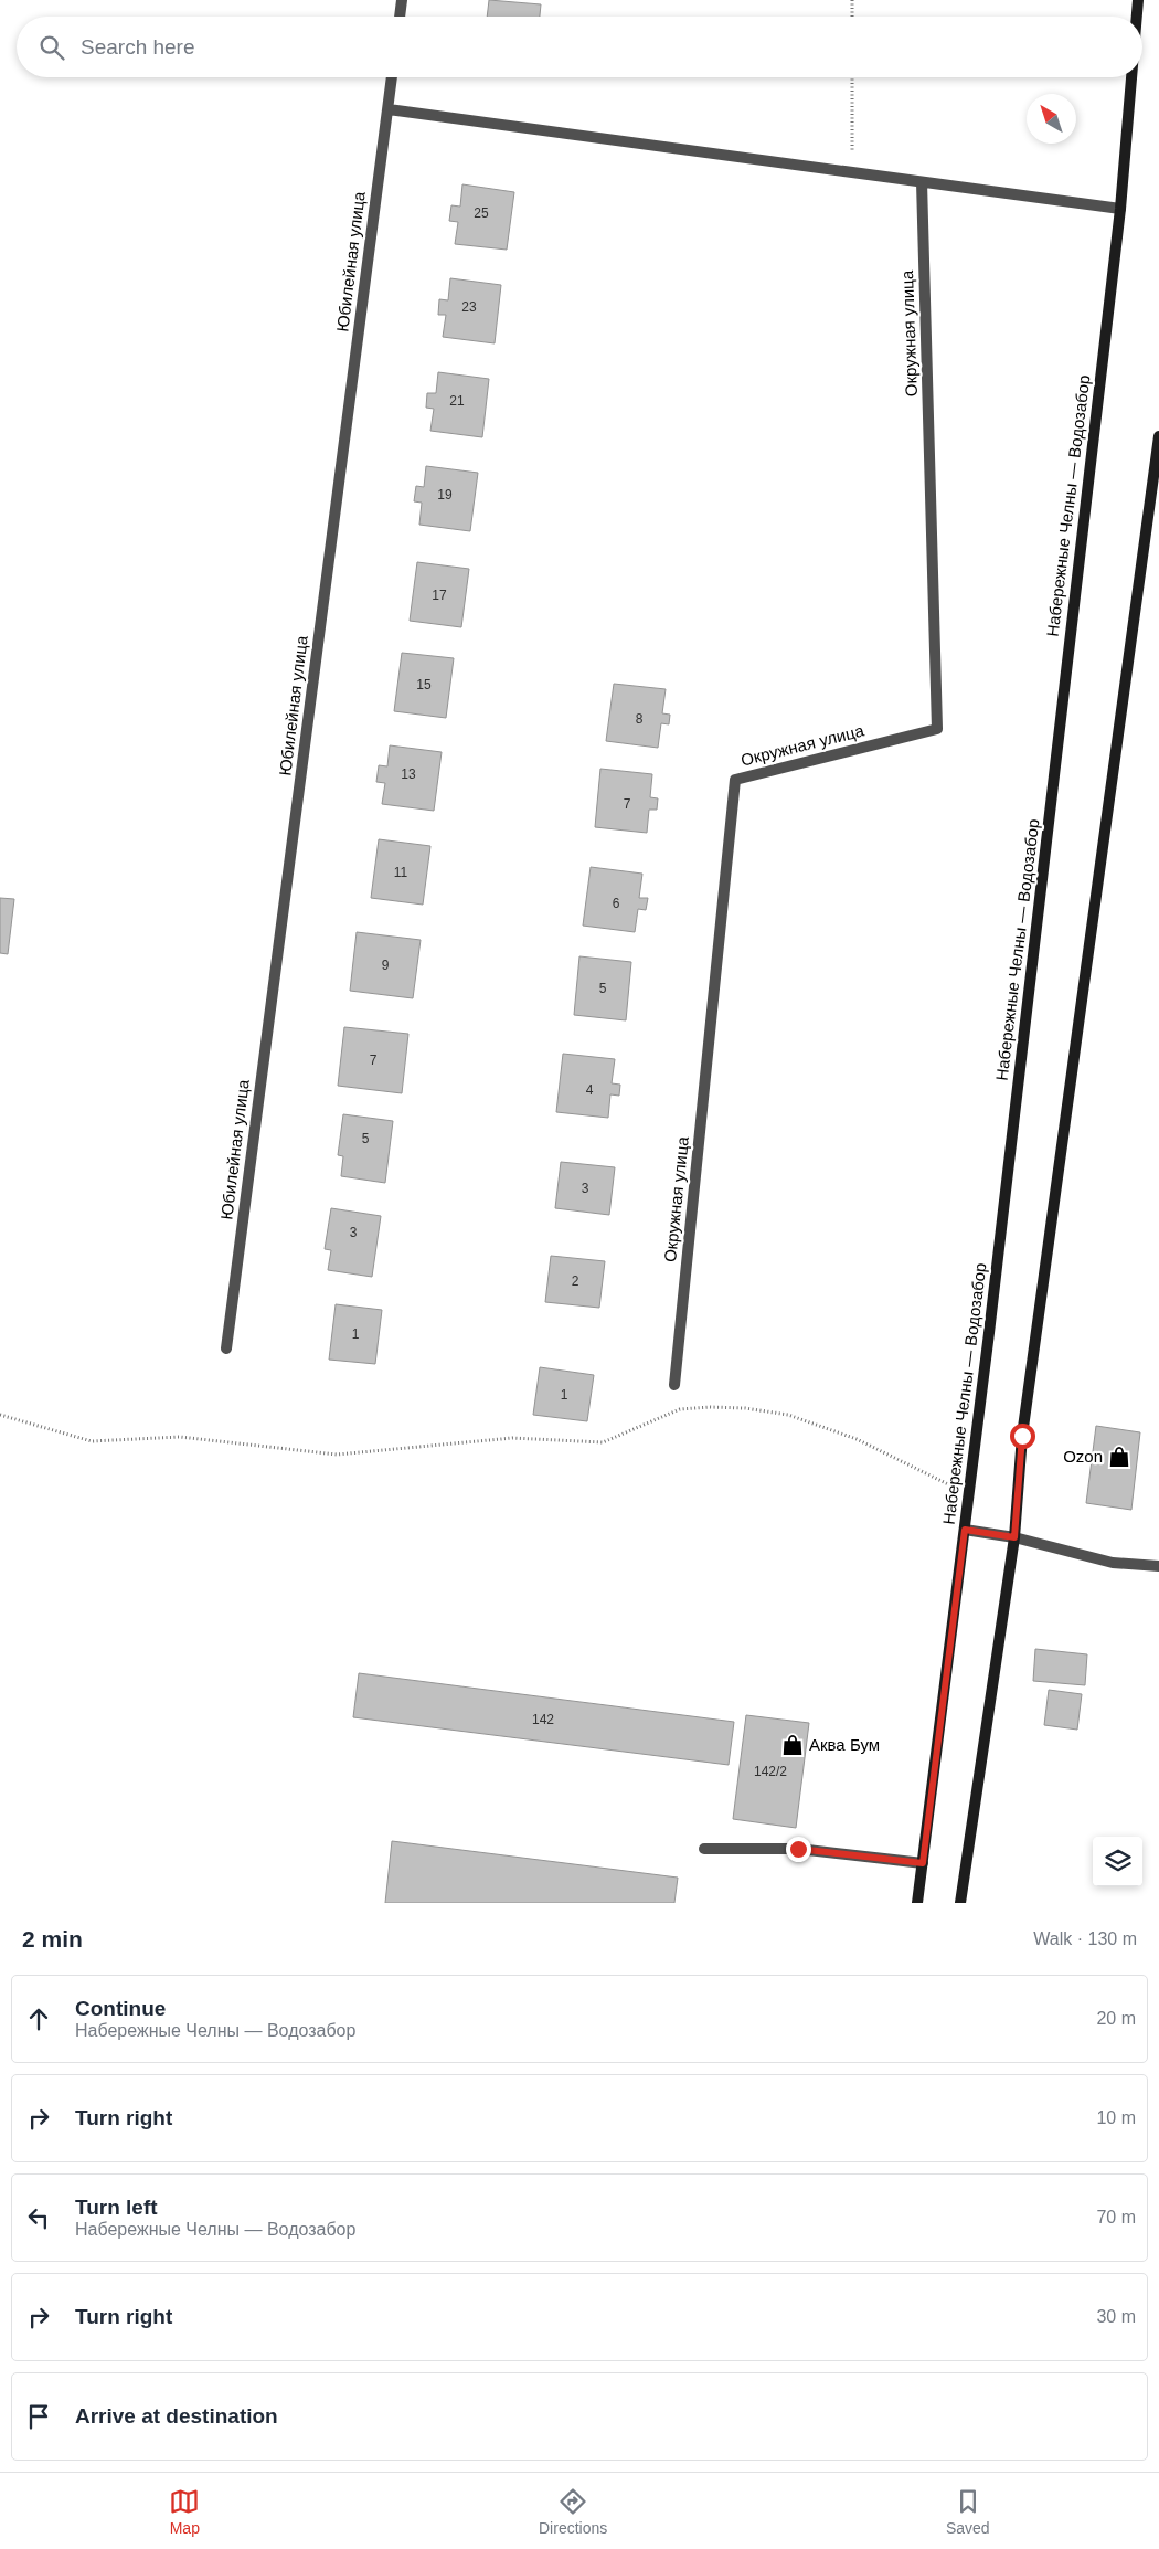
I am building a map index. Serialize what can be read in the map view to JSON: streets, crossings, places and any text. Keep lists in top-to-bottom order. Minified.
{"streets":{"main road":["Набережные Челны — Водозабор"],"street":["Юбилейная улица","Окружная улица"]},"places":{"shop":["Ozon","Аква Бум"]},"house_numbers":["25","23","21","19","17","15","8","13","7","11","6","9","5","7","4","5","3","3","2","1","1","142","142/2"],"north":"top left","page":{"search":"Search here","heading":["2 min","Walk · 130 m"],"list":[["Continue","Набережные Челны — Водозабор","20 m"],["Turn right","10 m"],["Turn left","Набережные Челны — Водозабор","70 m"],["Turn right","30 m"],"Arrive at destination"],"nav":["Map","Directions","Saved"]}}
